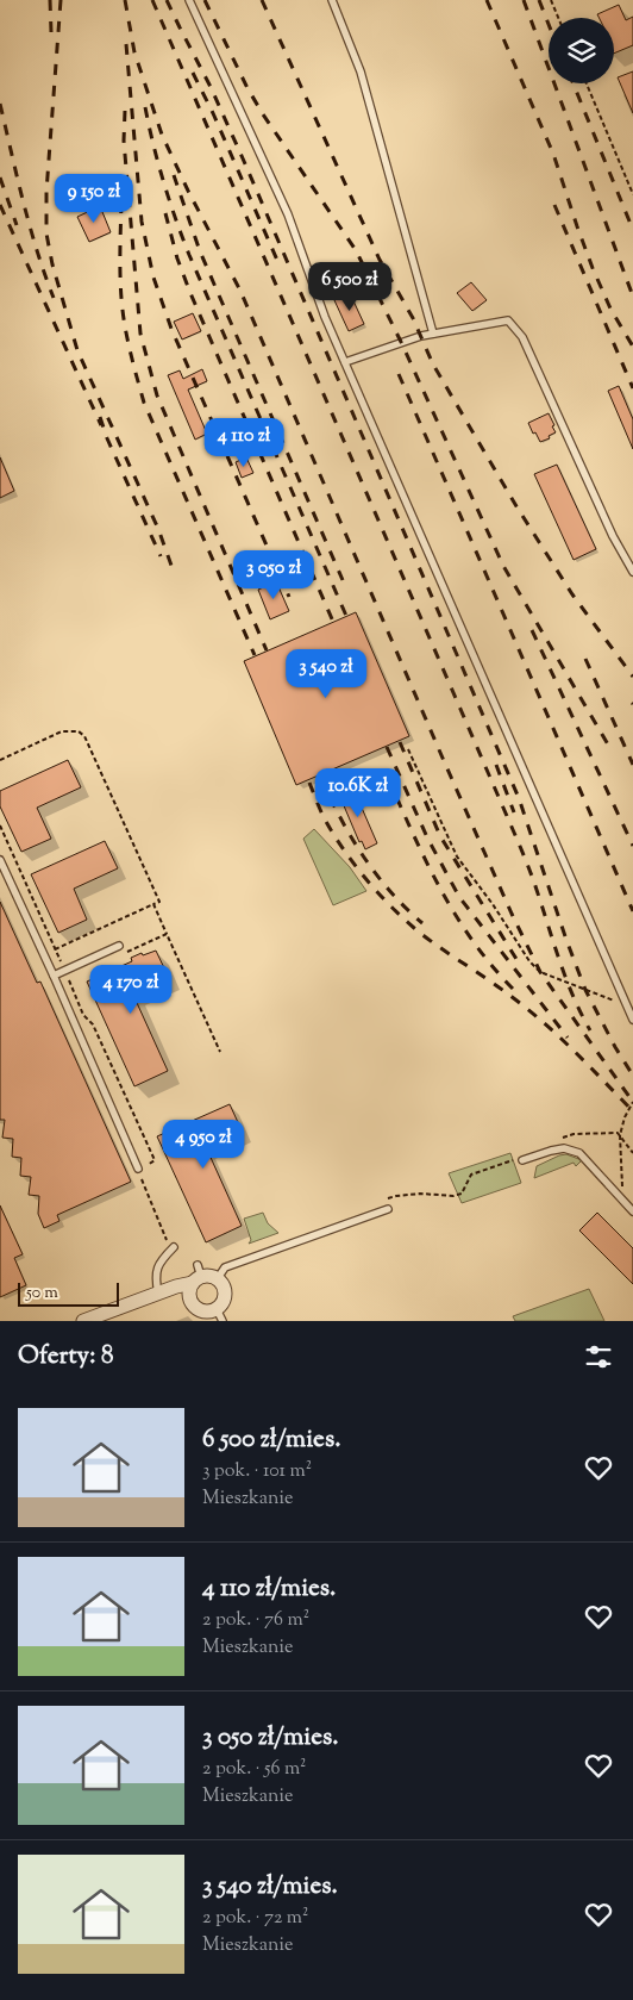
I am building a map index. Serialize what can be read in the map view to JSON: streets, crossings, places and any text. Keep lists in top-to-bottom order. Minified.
{"scale_bar":"50 m","page":{"price":["9 150 zł","6 500 zł","4 110 zł","3 050 zł","3 540 zł","10.6K zł","4 170 zł","4 950 zł"],"scale":"50 m","heading":"Oferty: 8","list":[{"name":"6 500 zł/mies.","note":"3 pok. · 101 m² · Mieszkanie"},{"name":"4 110 zł/mies.","note":"2 pok. · 76 m² · Mieszkanie"},{"name":"3 050 zł/mies.","note":"2 pok. · 56 m² · Mieszkanie"},{"name":"3 540 zł/mies.","note":"2 pok. · 72 m² · Mieszkanie"}]}}
